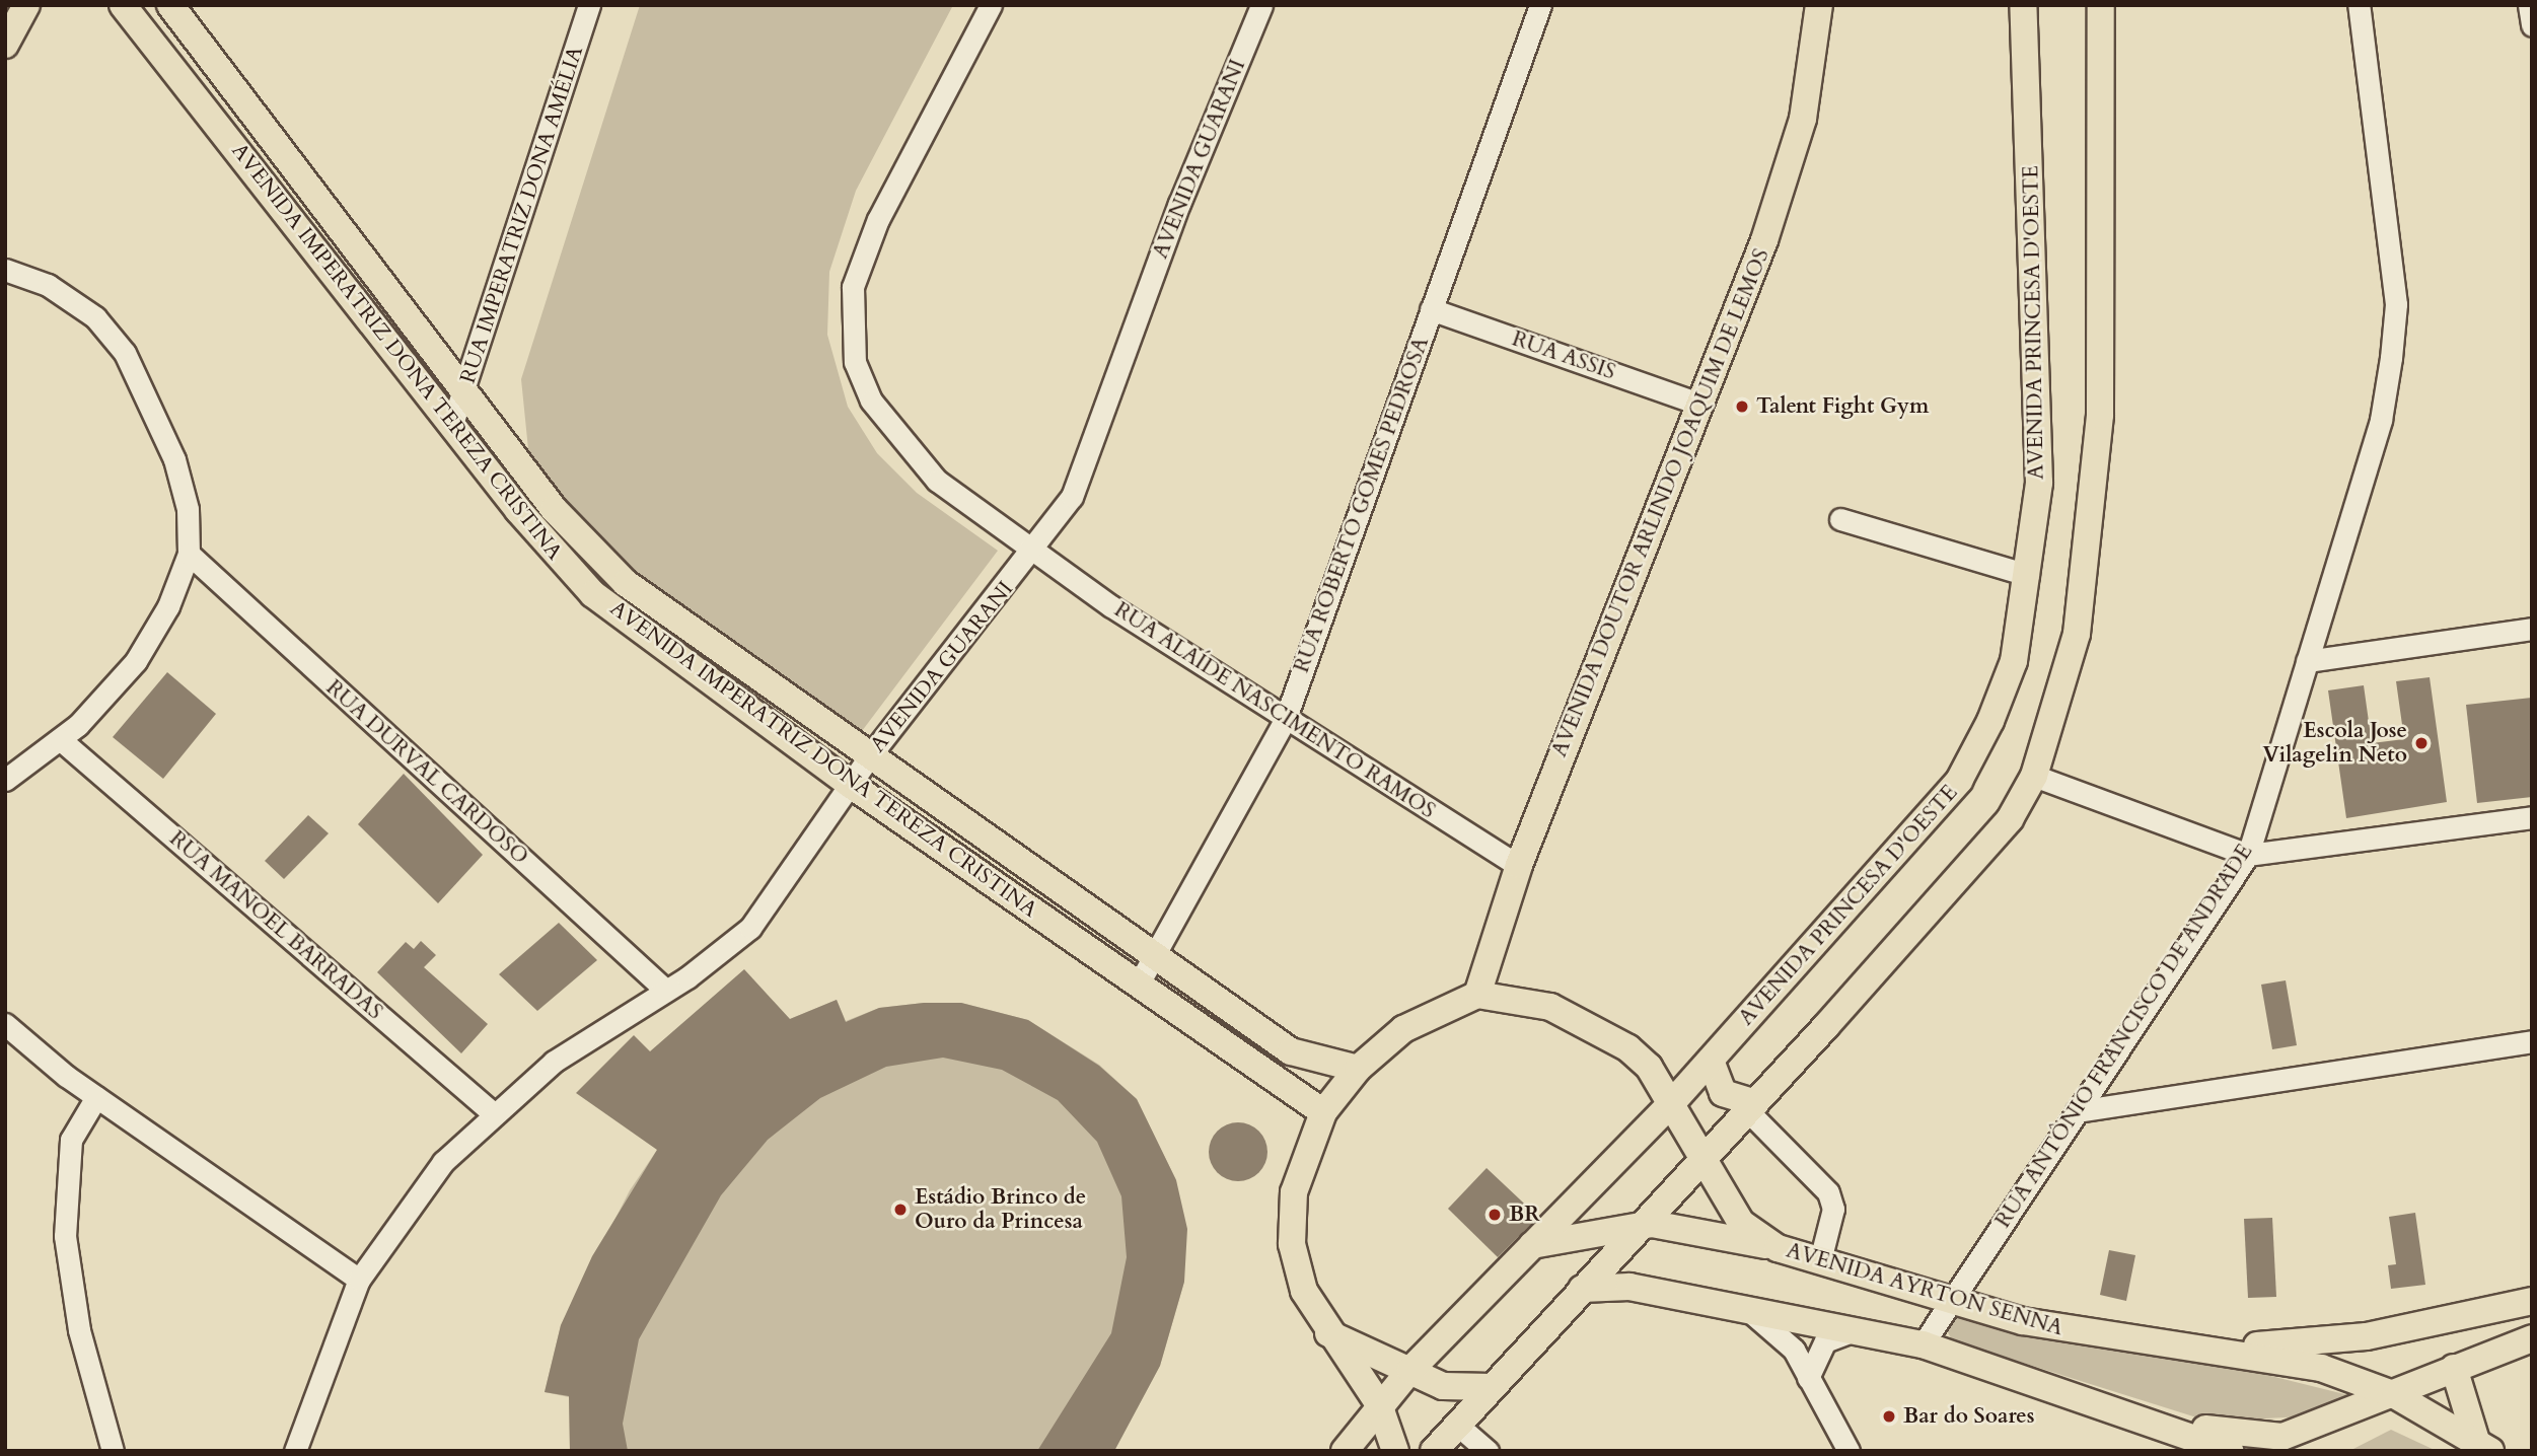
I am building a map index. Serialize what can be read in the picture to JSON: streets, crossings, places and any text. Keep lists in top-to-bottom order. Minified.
{"streets":{"main road":["AVENIDA PRINCESA D'OESTE","AVENIDA IMPERATRIZ DONA TEREZA CRISTINA","AVENIDA DOUTOR ARLINDO JOAQUIM DE LEMOS","AVENIDA AYRTON SENNA"],"street":["AVENIDA GUARANI","RUA IMPERATRIZ DONA AMÉLIA","RUA ASSIS","RUA ROBERTO GOMES PEDROSA","RUA ALAÍDE NASCIMENTO RAMOS","RUA DURVAL CARDOSO","RUA MANOEL BARRADAS","RUA ANTÔNIO FRANCISCO DE ANDRADE"]},"crossings":[["AVENIDA GUARANI","AVENIDA IMPERATRIZ DONA TEREZA CRISTINA"],["AVENIDA GUARANI","RUA ALAÍDE NASCIMENTO RAMOS"],["AVENIDA GUARANI","RUA DURVAL CARDOSO"],["AVENIDA GUARANI","RUA MANOEL BARRADAS"],["RUA IMPERATRIZ DONA AMÉLIA","AVENIDA IMPERATRIZ DONA TEREZA CRISTINA"],["AVENIDA PRINCESA D'OESTE","AVENIDA AYRTON SENNA"],["AVENIDA IMPERATRIZ DONA TEREZA CRISTINA","RUA ROBERTO GOMES PEDROSA"],["RUA ASSIS","AVENIDA DOUTOR ARLINDO JOAQUIM DE LEMOS"],["RUA ASSIS","RUA ROBERTO GOMES PEDROSA"],["AVENIDA DOUTOR ARLINDO JOAQUIM DE LEMOS","RUA ALAÍDE NASCIMENTO RAMOS"],["AVENIDA DOUTOR ARLINDO JOAQUIM DE LEMOS","AVENIDA AYRTON SENNA"],["RUA ROBERTO GOMES PEDROSA","RUA ALAÍDE NASCIMENTO RAMOS"],["RUA ANTÔNIO FRANCISCO DE ANDRADE","AVENIDA AYRTON SENNA"]],"places":["Talent Fight Gym","Escola Jose Vilagelin Neto","Estádio Brinco de Ouro da Princesa","BR","Bar do Soares"]}
